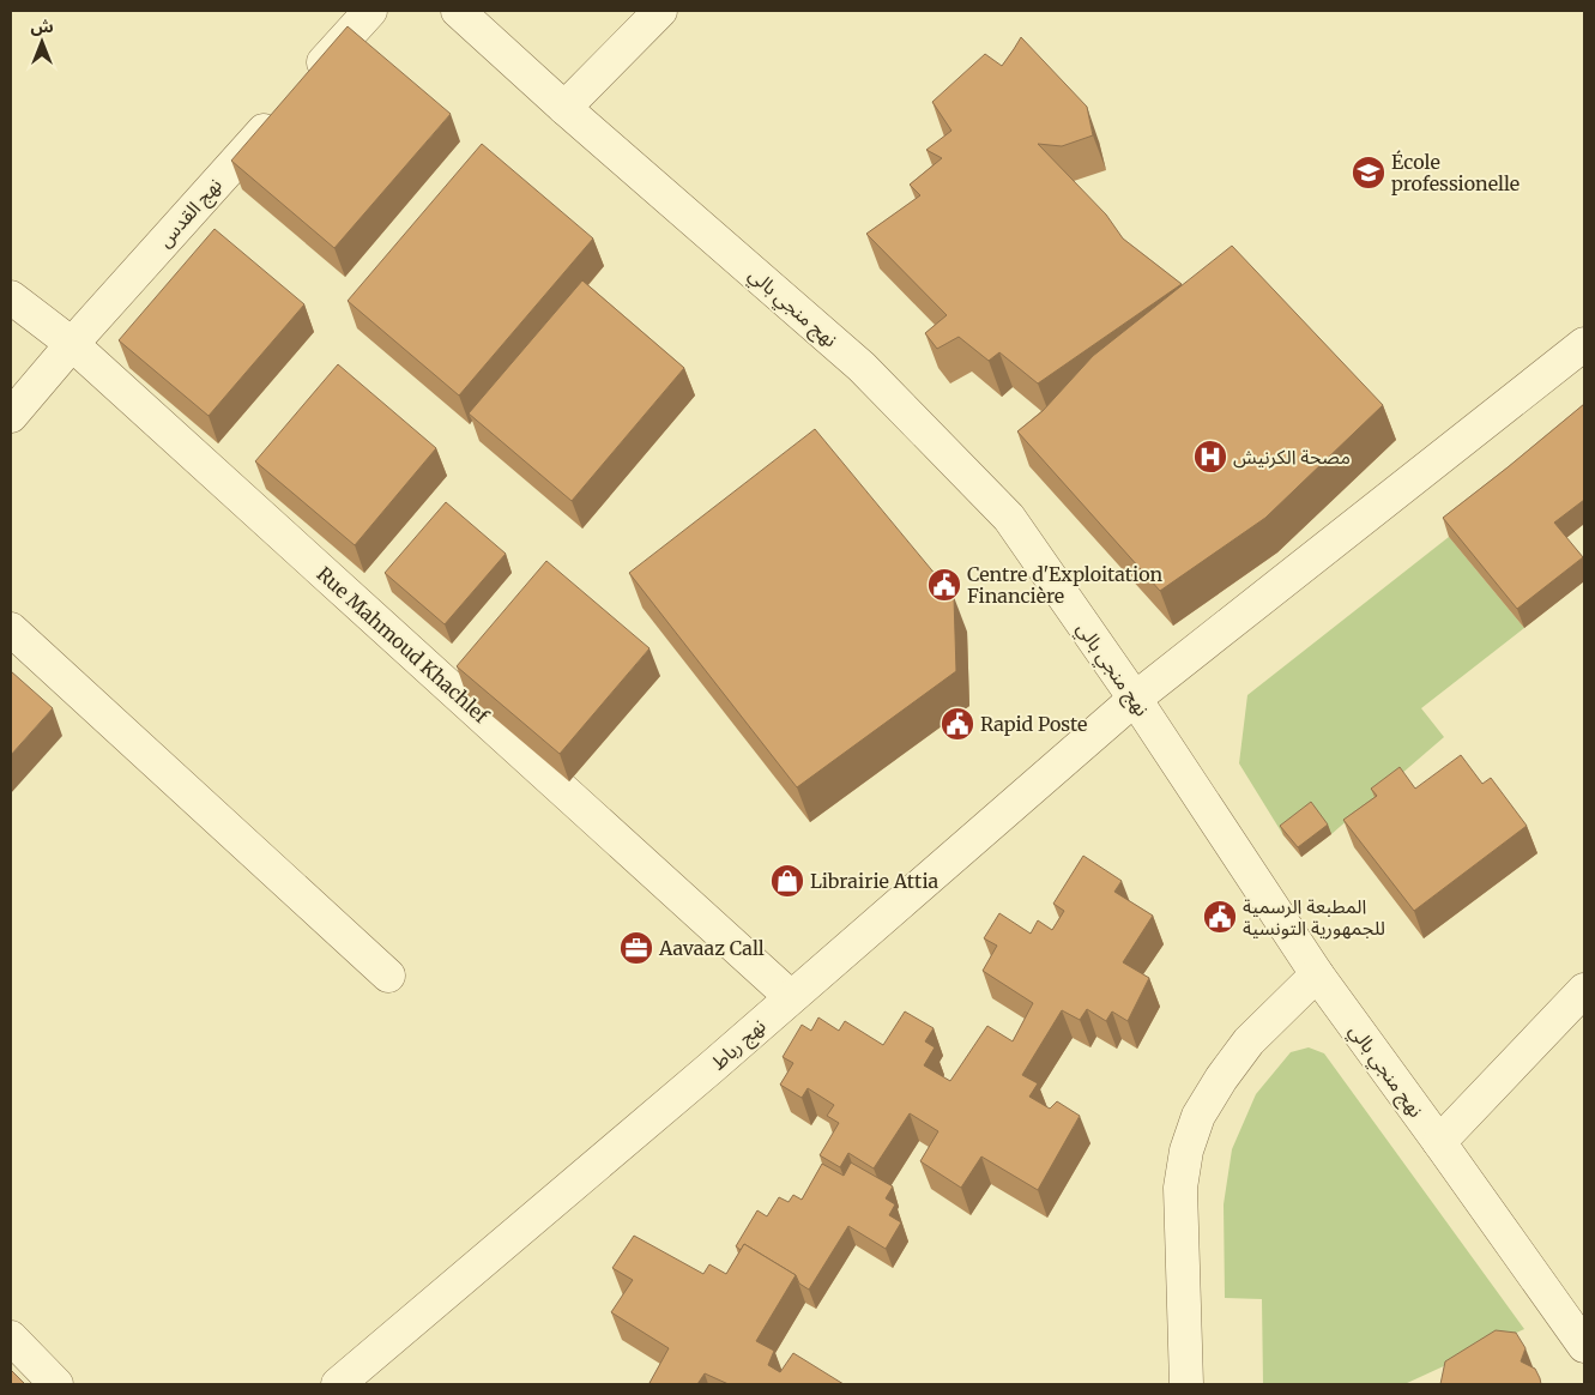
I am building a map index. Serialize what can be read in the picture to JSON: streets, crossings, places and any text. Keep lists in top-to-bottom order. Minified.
{"streets":{"street":["نهج القدس","نهج منجي بالي","Rue Mahmoud Khachlef","نهج رباط"]},"crossings":[["نهج القدس","Rue Mahmoud Khachlef"],["نهج منجي بالي","نهج رباط"],["Rue Mahmoud Khachlef","نهج رباط"]],"places":{"school or university":["École professionelle"],"hospital":["مصحة الكرنيش"],"public building":["Centre d'Exploitation Financière","Rapid Poste","المطبعة الرسمية للجمهورية التونسية"],"shop":["Librairie Attia"],"office":["Aavaaz Call"]},"north":"top"}
